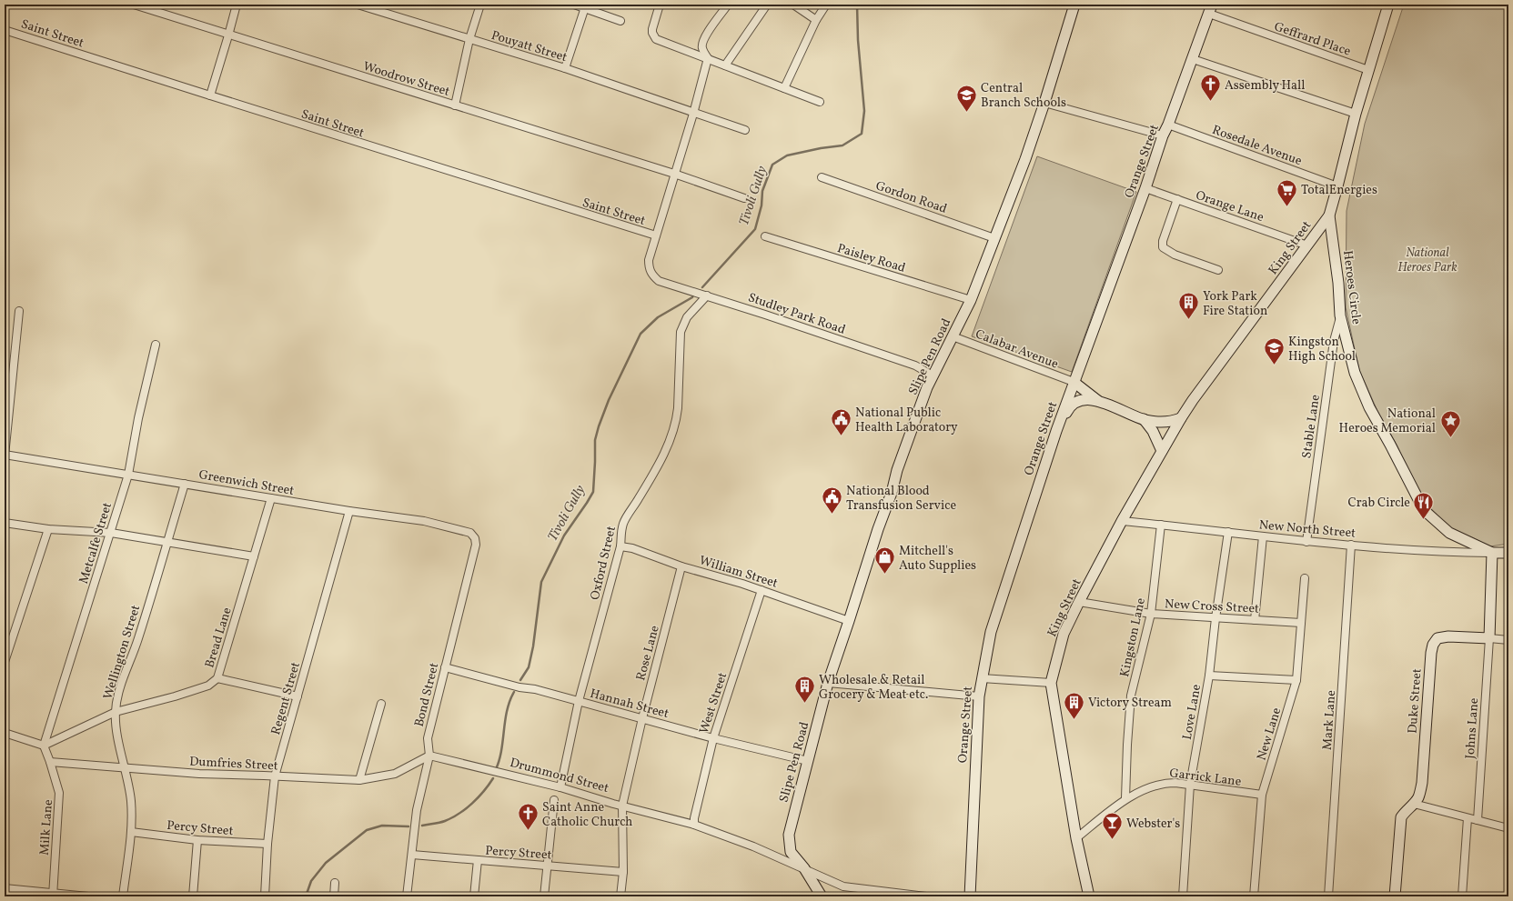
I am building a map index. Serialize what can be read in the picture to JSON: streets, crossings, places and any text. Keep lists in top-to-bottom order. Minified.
{"streets":{"street":["Saint Street","Geffrard Place","Pouyatt Street","Woodrow Street","Rosedale Avenue","Orange Street","Gordon Road","Orange Lane","King Street","Paisley Road","Heroes Circle","Studley Park Road","Calabar Avenue","Slipe Pen Road","Stable Lane","Greenwich Street","New North Street","Metcalfe Street","Oxford Street","William Street","New Cross Street","Bread Lane","Kingston Lane","Wellington Street","Rose Lane","Bond Street","Regent Street","Duke Street","Hannah Street","West Street","Love Lane","Mark Lane","Johns Lane","New Lane","Dumfries Street","Drummond Street","Garrick Lane","Milk Lane","Percy Street"]},"crossings":[["Saint Street","Studley Park Road"],["Geffrard Place","Orange Street"],["Geffrard Place","Heroes Circle"],["Rosedale Avenue","Orange Street"],["Rosedale Avenue","Heroes Circle"],["Orange Street","Orange Lane"],["Orange Street","Calabar Avenue"],["Gordon Road","Slipe Pen Road"],["Orange Lane","King Street"],["King Street","Heroes Circle"],["King Street","New North Street"],["King Street","New Cross Street"],["King Street","Garrick Lane"],["Paisley Road","Slipe Pen Road"],["Heroes Circle","Stable Lane"],["Heroes Circle","New North Street"],["Studley Park Road","Slipe Pen Road"],["Studley Park Road","Oxford Street"],["Calabar Avenue","Slipe Pen Road"],["Slipe Pen Road","William Street"],["Slipe Pen Road","Hannah Street"],["Slipe Pen Road","Drummond Street"],["Stable Lane","New North Street"],["Greenwich Street","Metcalfe Street"],["Greenwich Street","Bread Lane"],["Greenwich Street","Wellington Street"],["Greenwich Street","Bond Street"],["Greenwich Street","Regent Street"],["New North Street","Kingston Lane"],["New North Street","Love Lane"],["New North Street","Mark Lane"],["Metcalfe Street","Bread Lane"],["Oxford Street","William Street"],["Oxford Street","Hannah Street"],["Oxford Street","Drummond Street"],["William Street","Rose Lane"],["William Street","West Street"],["New Cross Street","Kingston Lane"],["New Cross Street","Love Lane"],["New Cross Street","New Lane"],["Bread Lane","Wellington Street"],["Kingston Lane","Garrick Lane"],["Wellington Street","Dumfries Street"],["Wellington Street","Percy Street"],["Rose Lane","Hannah Street"],["Rose Lane","Drummond Street"],["Rose Lane","Percy Street"],["Bond Street","Hannah Street"],["Bond Street","Dumfries Street"],["Bond Street","Drummond Street"],["Bond Street","Percy Street"],["Regent Street","Dumfries Street"],["Regent Street","Percy Street"],["Duke Street","Johns Lane"],["Hannah Street","West Street"],["West Street","Drummond Street"],["Love Lane","Garrick Lane"],["New Lane","Garrick Lane"],["Dumfries Street","Drummond Street"],["Dumfries Street","Milk Lane"]],"water":["Tivoli Gully"],"parks":["National Heroes Park"],"places":{"church":["Assembly Hall","Saint Anne Catholic Church"],"school or university":["Central Branch Schools","Kingston High School"],"supermarket":["TotalEnergies"],"building":["York Park Fire Station","Wholesale & Retail Grocery & Meat etc.","Victory Stream"],"public building":["National Public Health Laboratory","National Blood Transfusion Service"],"place":["National Heroes Memorial"],"restaurant":["Crab Circle"],"shop":["Mitchell's Auto Supplies"],"bar":["Webster's"]}}
